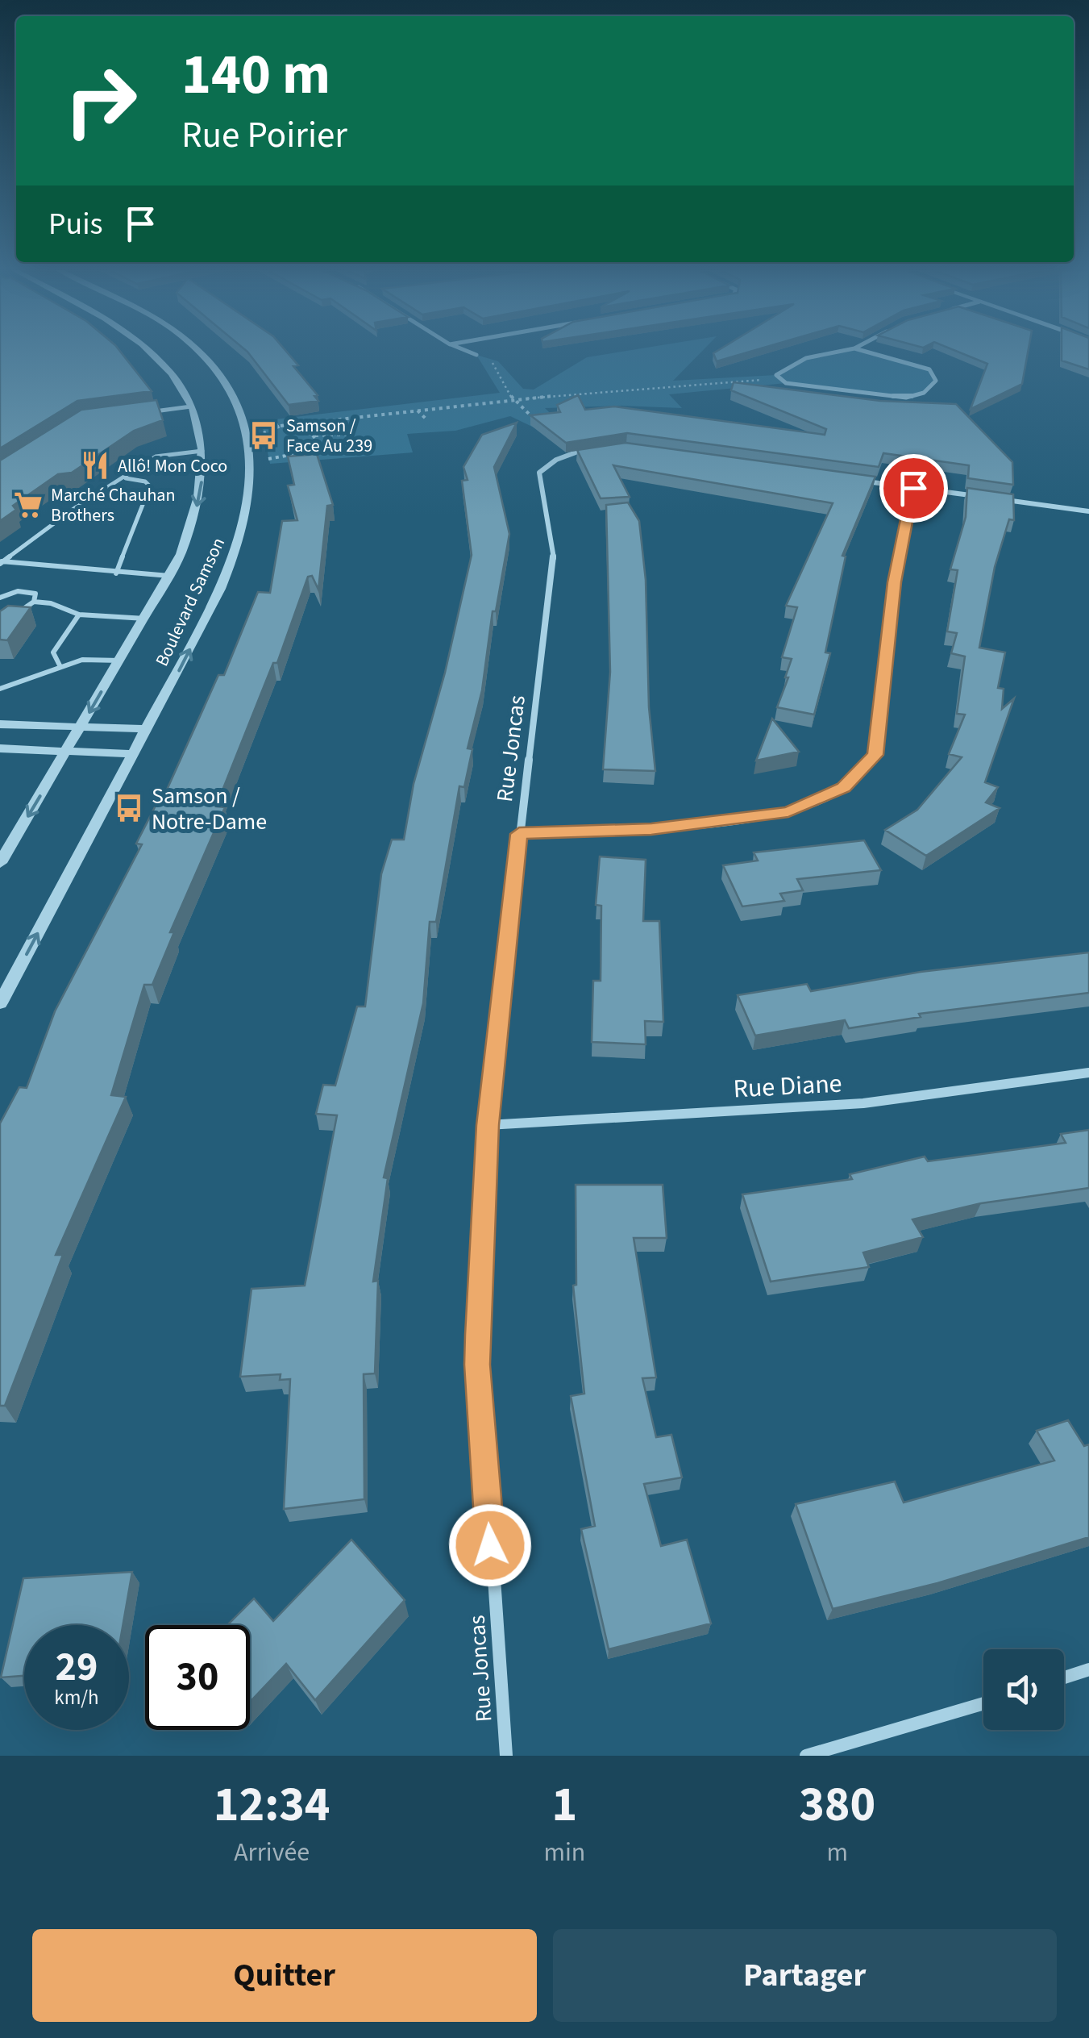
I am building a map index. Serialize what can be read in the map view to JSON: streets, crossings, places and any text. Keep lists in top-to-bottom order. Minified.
{"streets":{"street":["Boulevard Samson","Rue Joncas","Rue Diane"]},"crossings":[["Rue Joncas","Rue Diane"]],"places":{"bus stop":["Samson / Face Au 239","Samson / Notre-Dame"],"restaurant":["Allô! Mon Coco"],"supermarket":["Marché Chauhan Brothers"]},"page":{"turn":["140 m","Rue Poirier"],"then":"Puis","speed":"29 km/h","limit":"30","eta":["12:34","Arrivée","1","min","380","m"],"buttons":["Quitter","Partager"]}}
